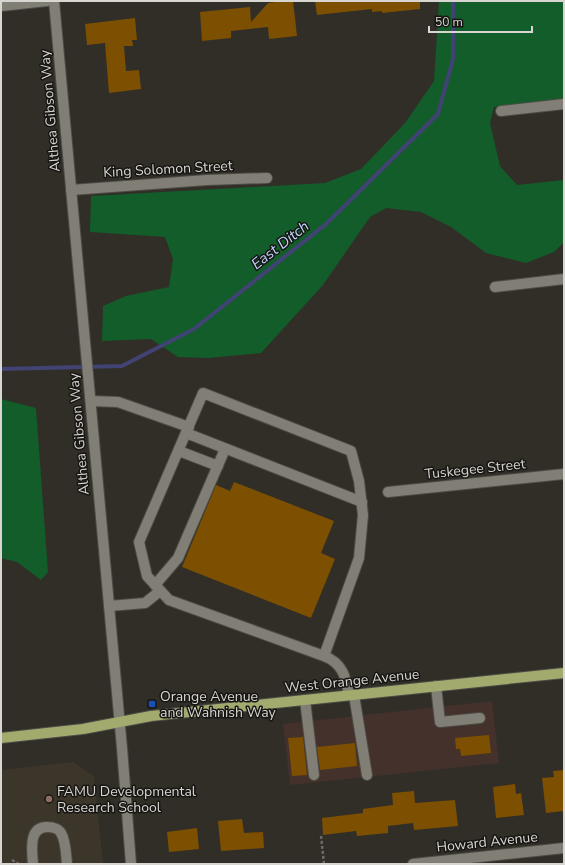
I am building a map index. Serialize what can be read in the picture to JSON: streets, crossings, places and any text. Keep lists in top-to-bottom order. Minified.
{"streets":{"main road":["West Orange Avenue"],"street":["Althea Gibson Way","King Solomon Street","Tuskegee Street","Howard Avenue"]},"crossings":[["Althea Gibson Way","King Solomon Street"],["Althea Gibson Way","West Orange Avenue"]],"water":["East Ditch"],"places":{"transit":["Orange Avenue and Wahnish Way"],"other":["FAMU Developmental Research School"]},"scale_bar":"50 m"}
